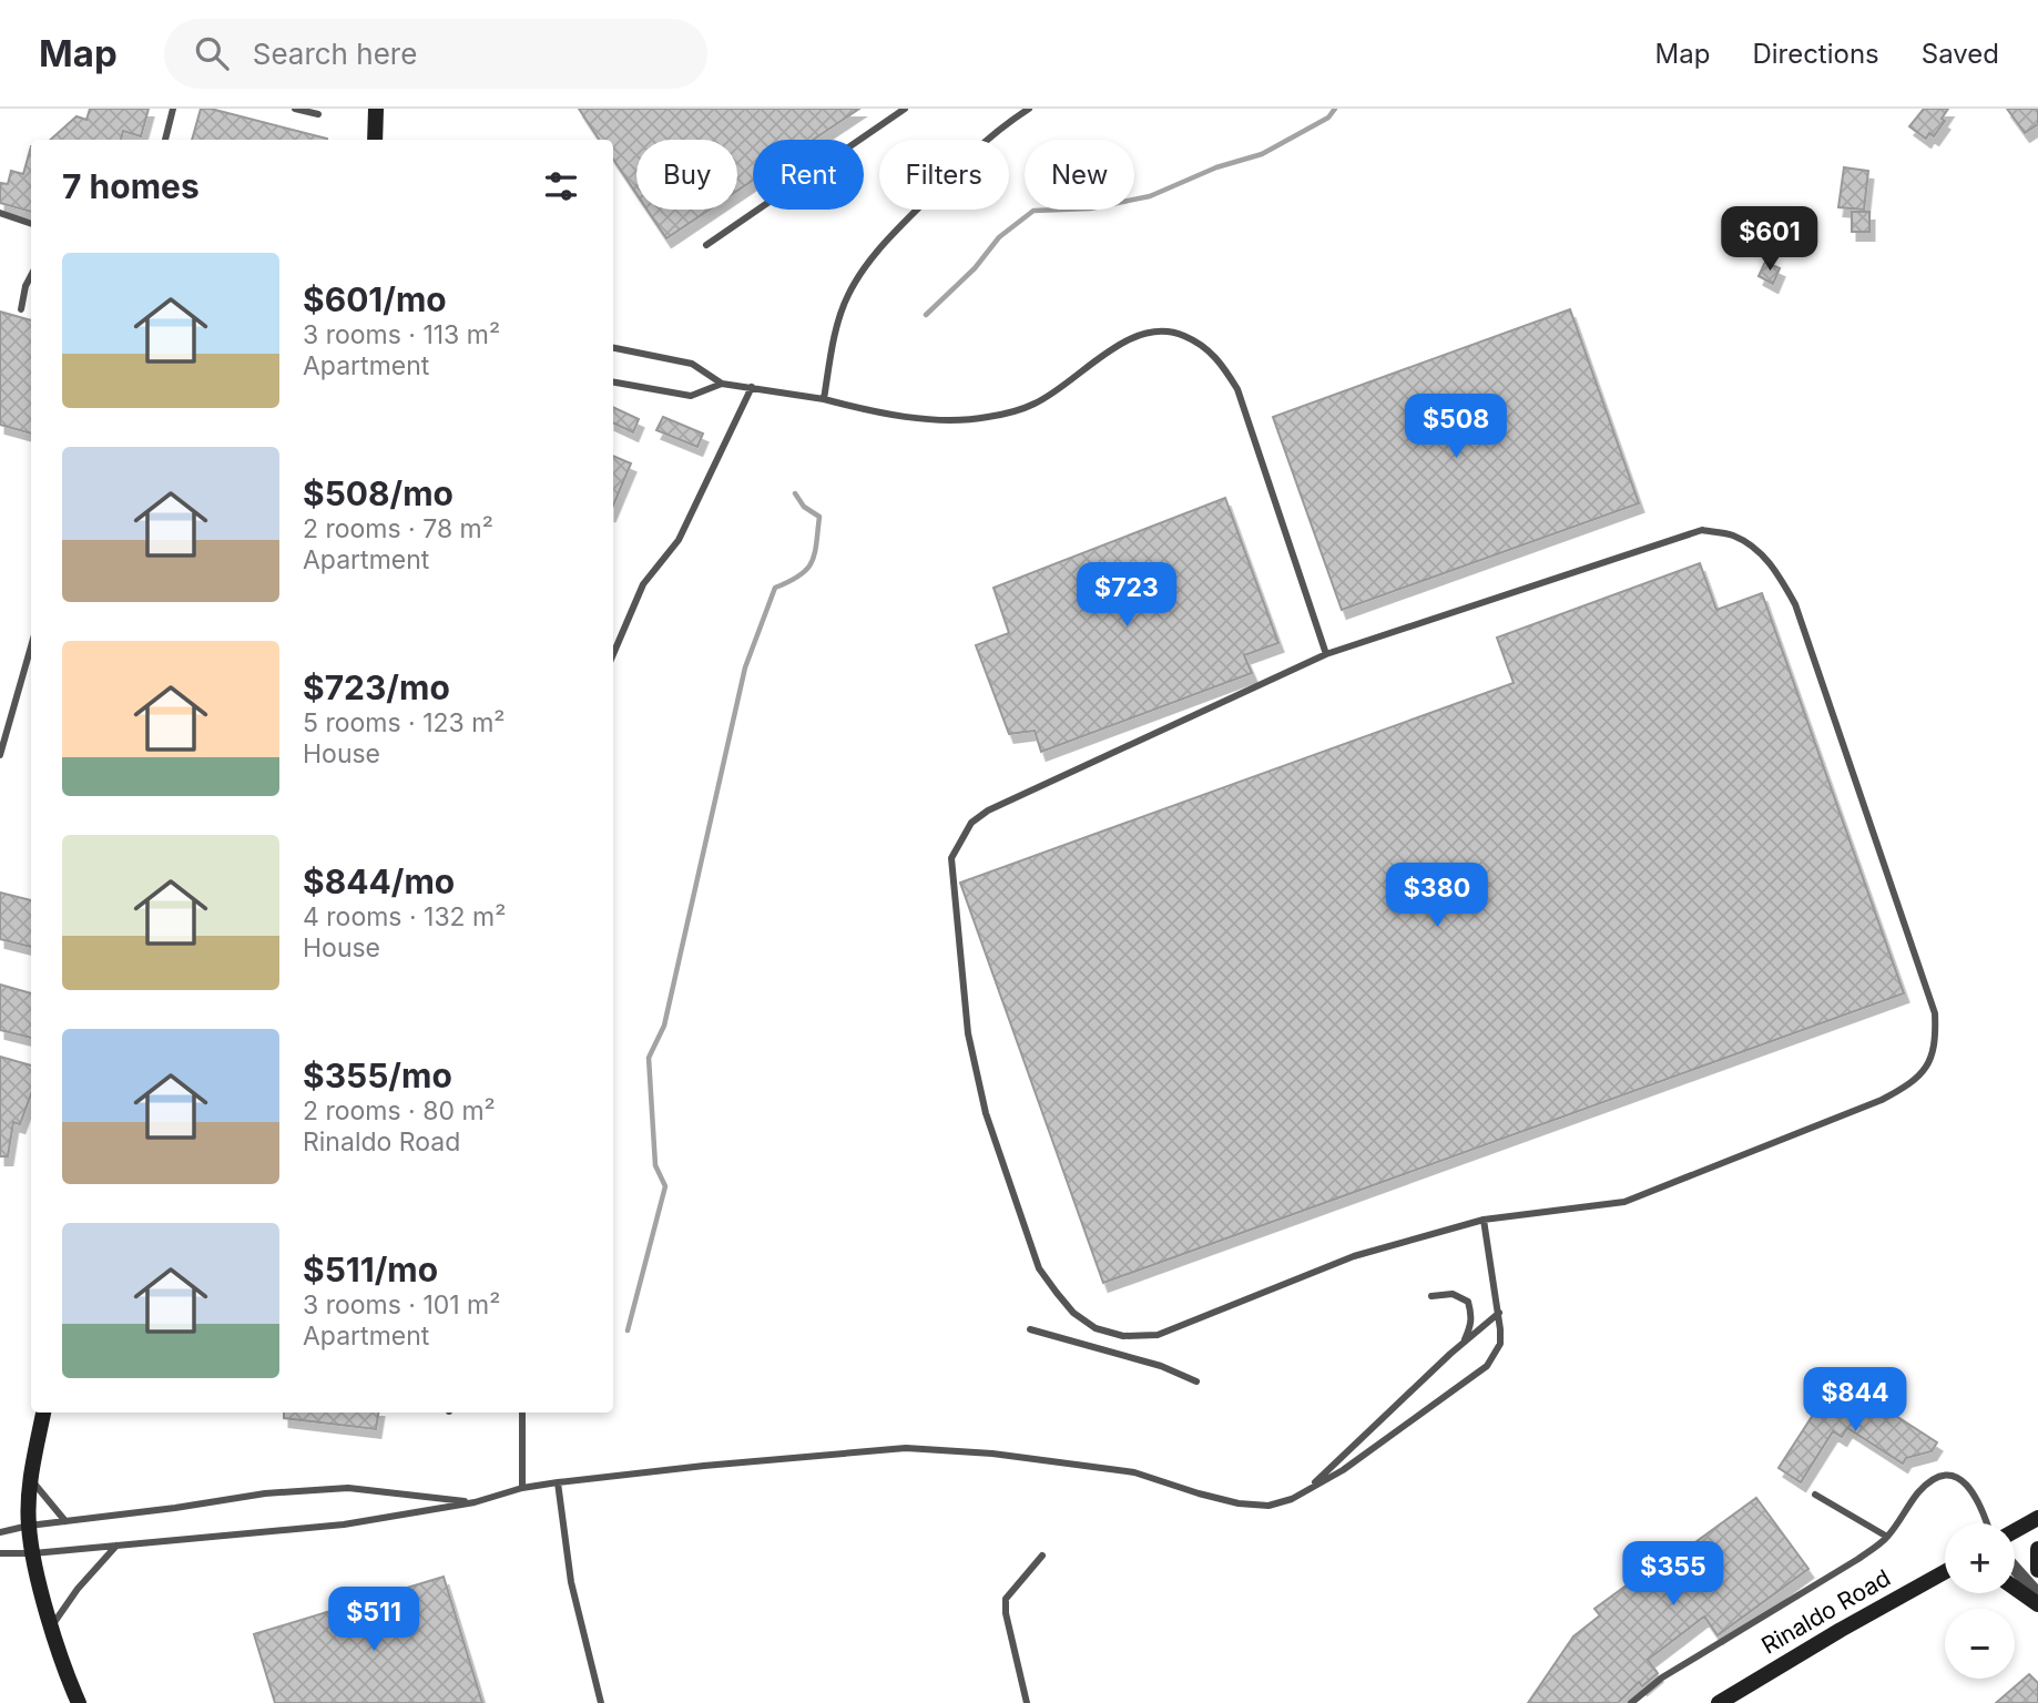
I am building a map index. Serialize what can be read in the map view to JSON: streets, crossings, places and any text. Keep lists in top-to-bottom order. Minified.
{"streets":{"street":["Rinaldo Road"]},"page":{"header":"Map","search":"Search here","nav":["Map","Directions","Saved"],"chip":["Buy","Rent","Filters","New"],"heading":"7 homes","price":["$601","$508","$723","$380","$844","$355","$511"],"list":[{"name":"$601/mo","note":"3 rooms · 113 m² · Apartment"},{"name":"$508/mo","note":"2 rooms · 78 m² · Apartment"},{"name":"$723/mo","note":"5 rooms · 123 m² · House"},{"name":"$844/mo","note":"4 rooms · 132 m² · House"},{"name":"$355/mo","note":"2 rooms · 80 m² · Rinaldo Road"},{"name":"$511/mo","note":"3 rooms · 101 m² · Apartment"}],"map_buttons":["+","−"]}}
